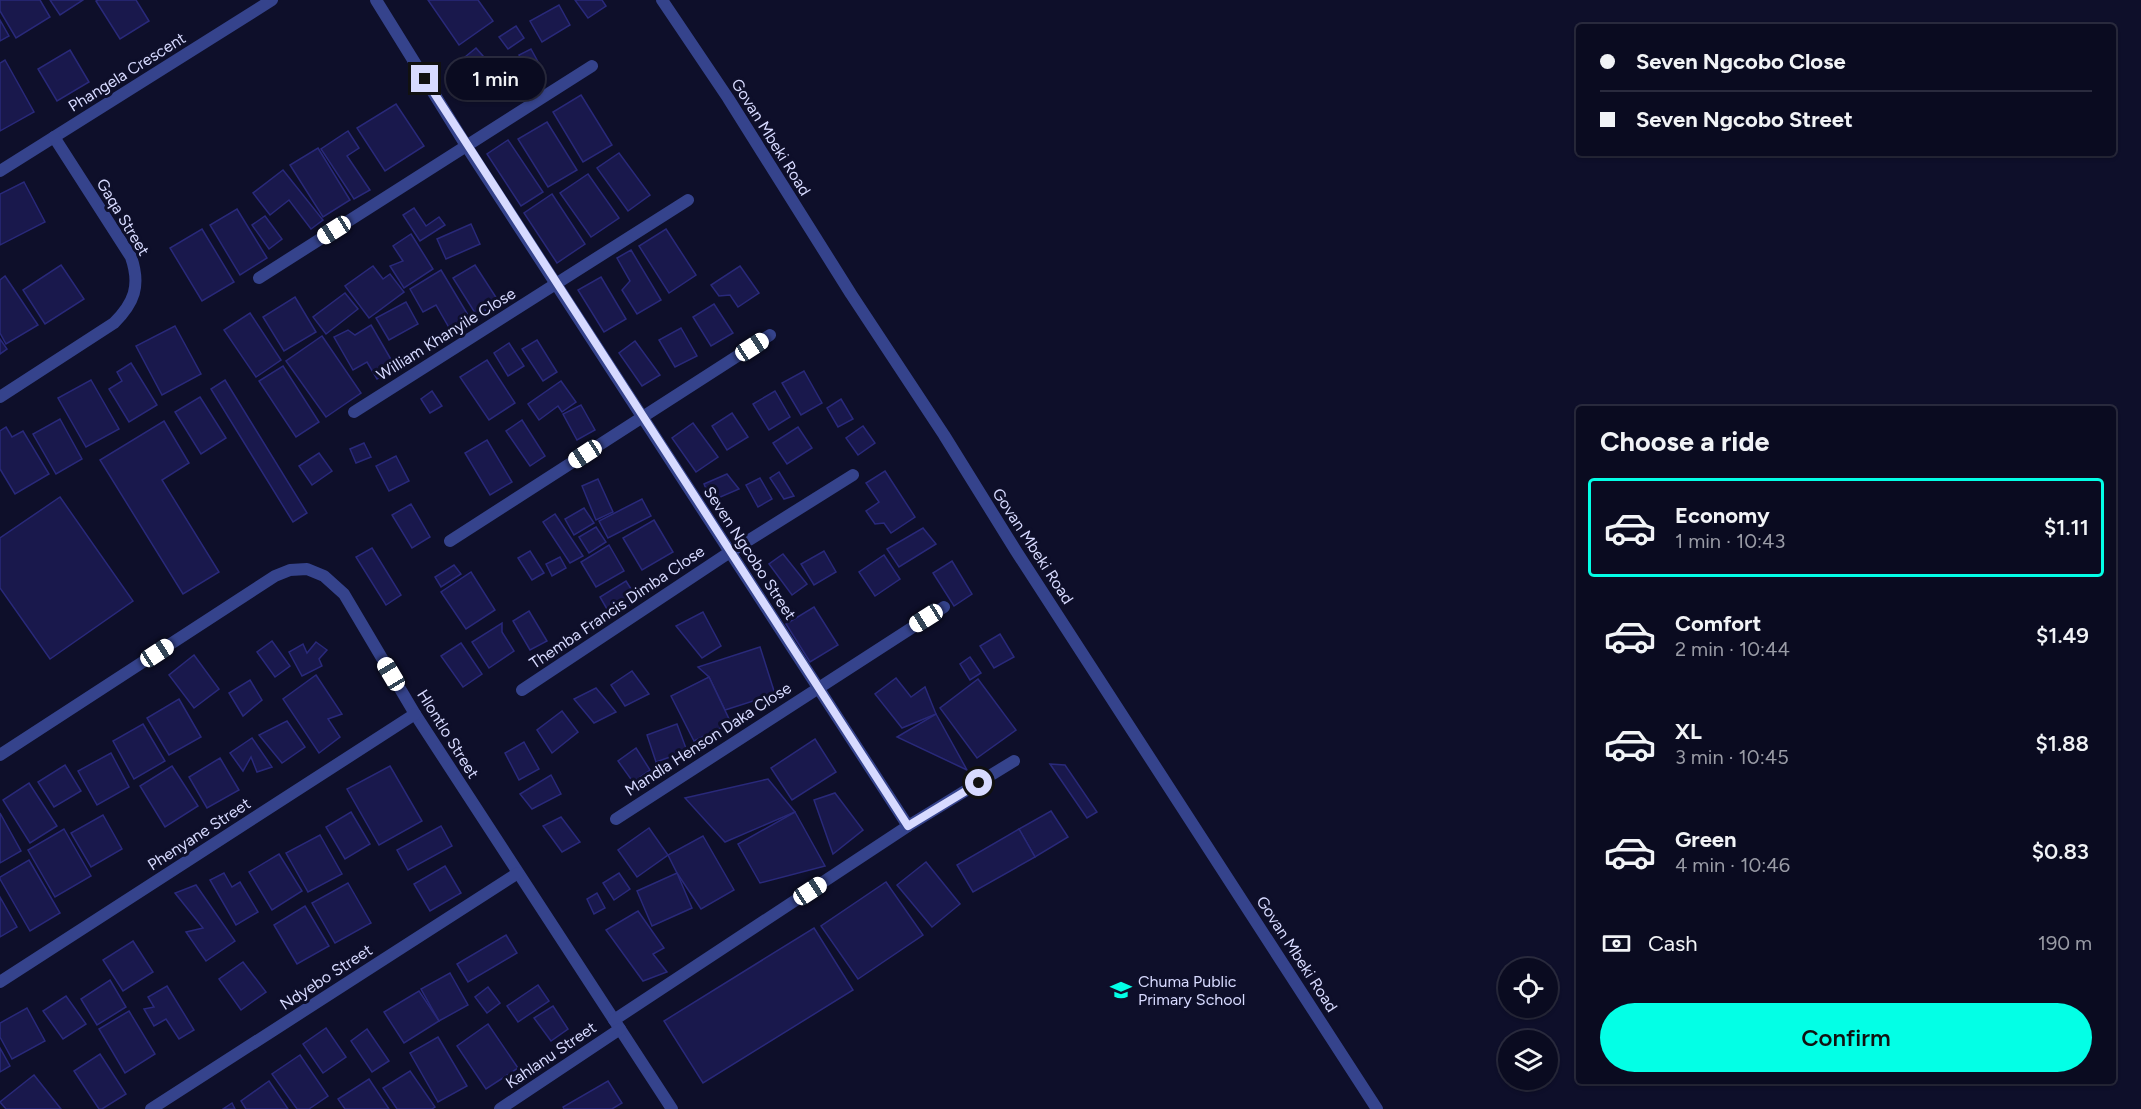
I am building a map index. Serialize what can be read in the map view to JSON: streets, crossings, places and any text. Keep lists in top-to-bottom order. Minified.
{"streets":{"street":["Phangela Crescent","Govan Mbeki Road","Gaqa Street","William Khanyile Close","Seven Ngcobo Street","Themba Francis Dimba Close","Hlontlo Street","Mandla Henson Daka Close","Phenyane Street","Ndyebo Street","Kahlanu Street"]},"crossings":[["Phangela Crescent","Gaqa Street"],["William Khanyile Close","Seven Ngcobo Street"],["Seven Ngcobo Street","Themba Francis Dimba Close"],["Seven Ngcobo Street","Mandla Henson Daka Close"],["Hlontlo Street","Phenyane Street"],["Hlontlo Street","Ndyebo Street"],["Hlontlo Street","Kahlanu Street"]],"places":{"school or university":["Chuma Public Primary School"]},"page":{"banner":["Seven Ngcobo Close","Seven Ngcobo Street"],"bubble":"1 min","heading":"Choose a ride","list":[{"name":"Economy","note":"1 min · 10:43","value":"$1.11"},{"name":"Comfort","note":"2 min · 10:44","value":"$1.49"},{"name":"XL","note":"3 min · 10:45","value":"$1.88"},{"name":"Green","note":"4 min · 10:46","value":"$0.83"}],"pay":["Cash","190 m"],"buttons":"Confirm"}}
